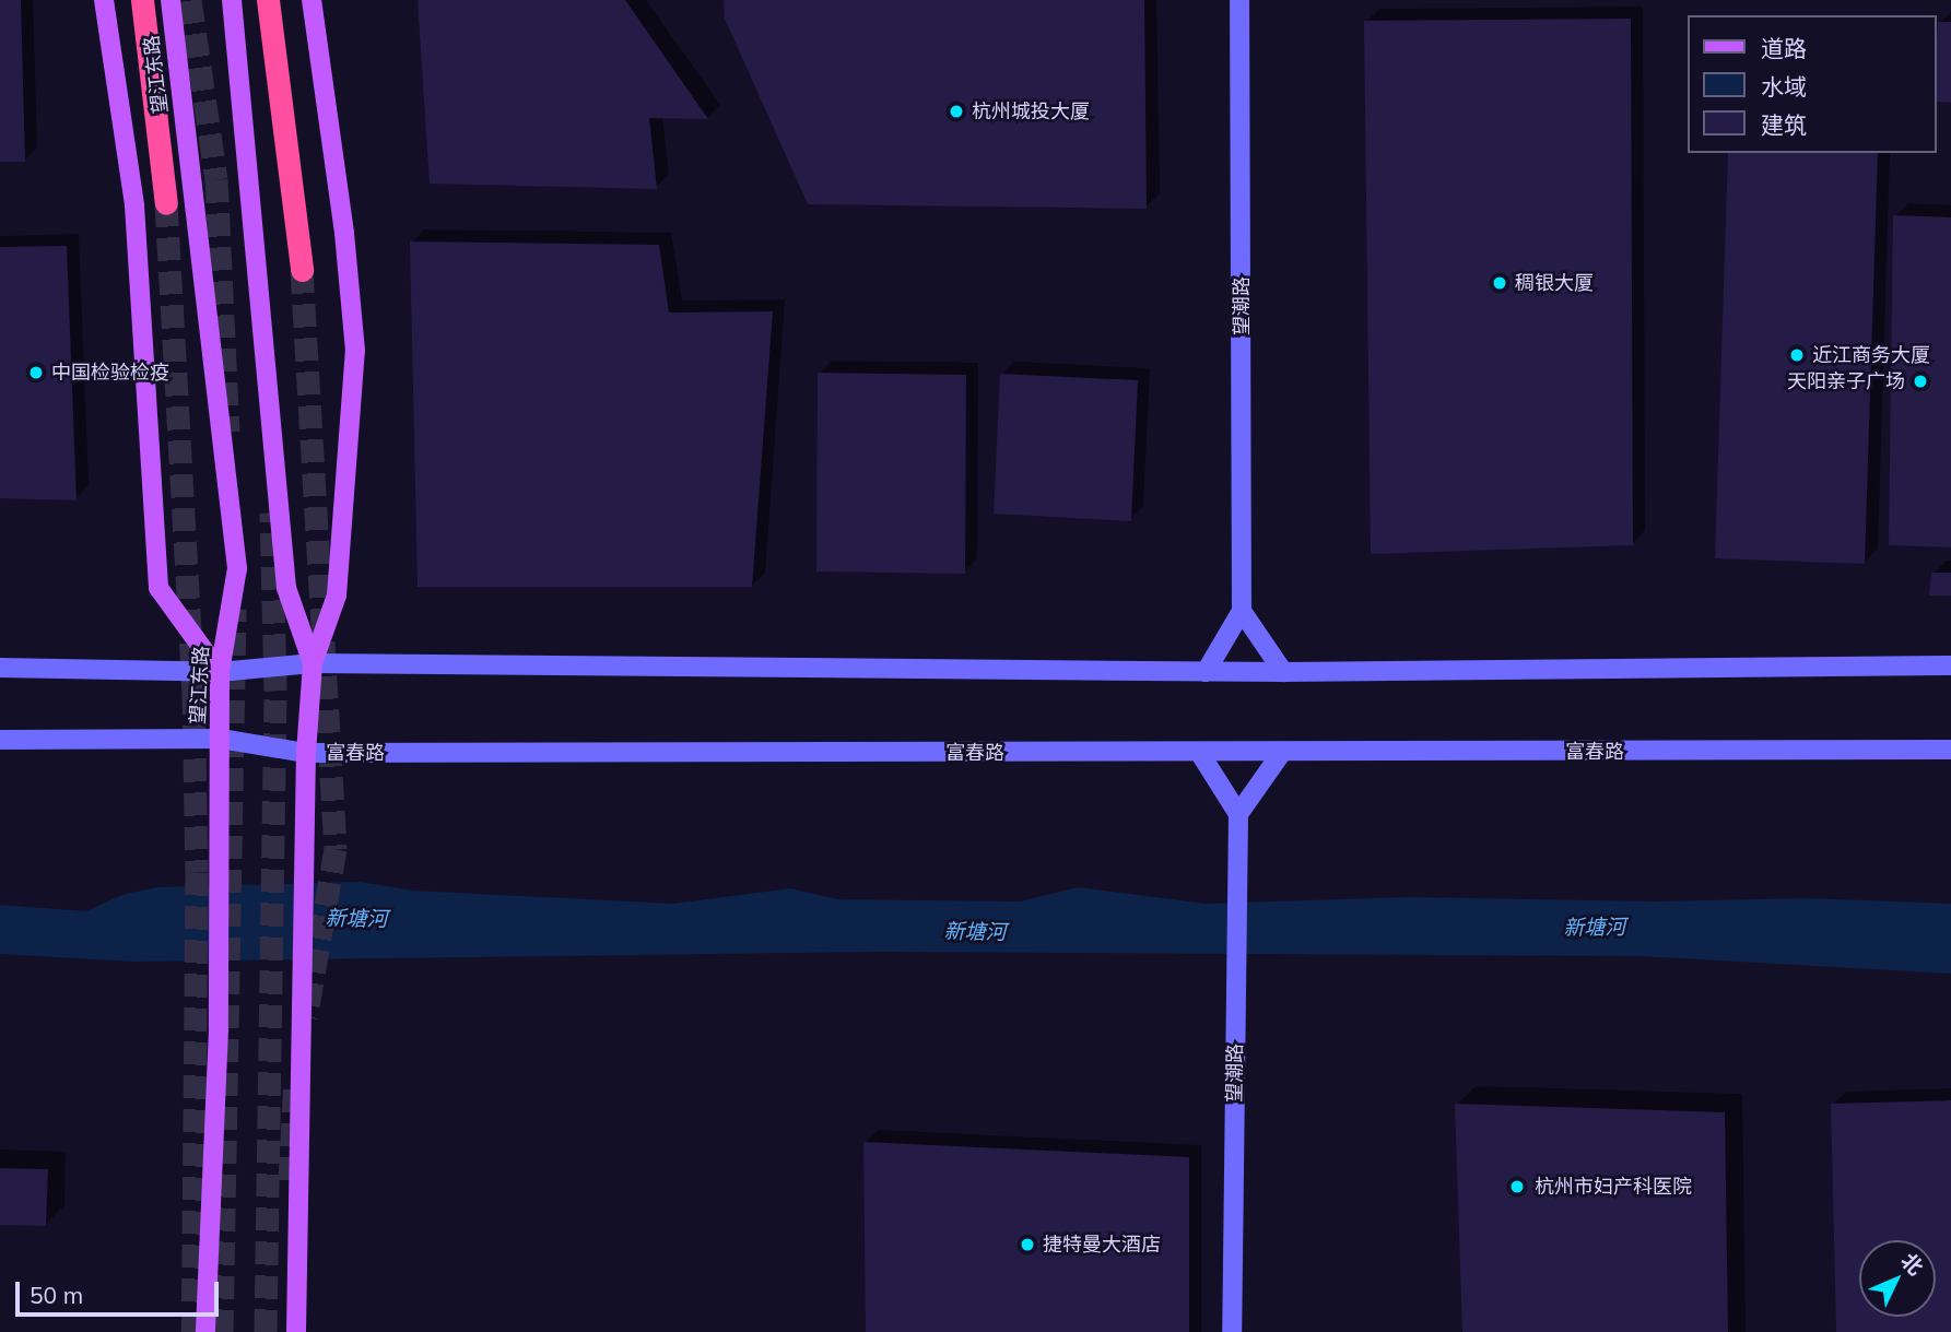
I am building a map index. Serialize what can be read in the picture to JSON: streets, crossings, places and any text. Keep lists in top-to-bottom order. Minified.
{"streets":{"main road":["望江东路"],"street":["望潮路","富春路"]},"crossings":[["望江东路","富春路"]],"water":["新塘河"],"places":["杭州城投大厦","稠银大厦","近江商务大厦","中国检验检疫","天阳亲子广场","杭州市妇产科医院","捷特曼大酒店"],"legend":["道路","水域","建筑"],"scale_bar":"50 m","north":"top right"}
